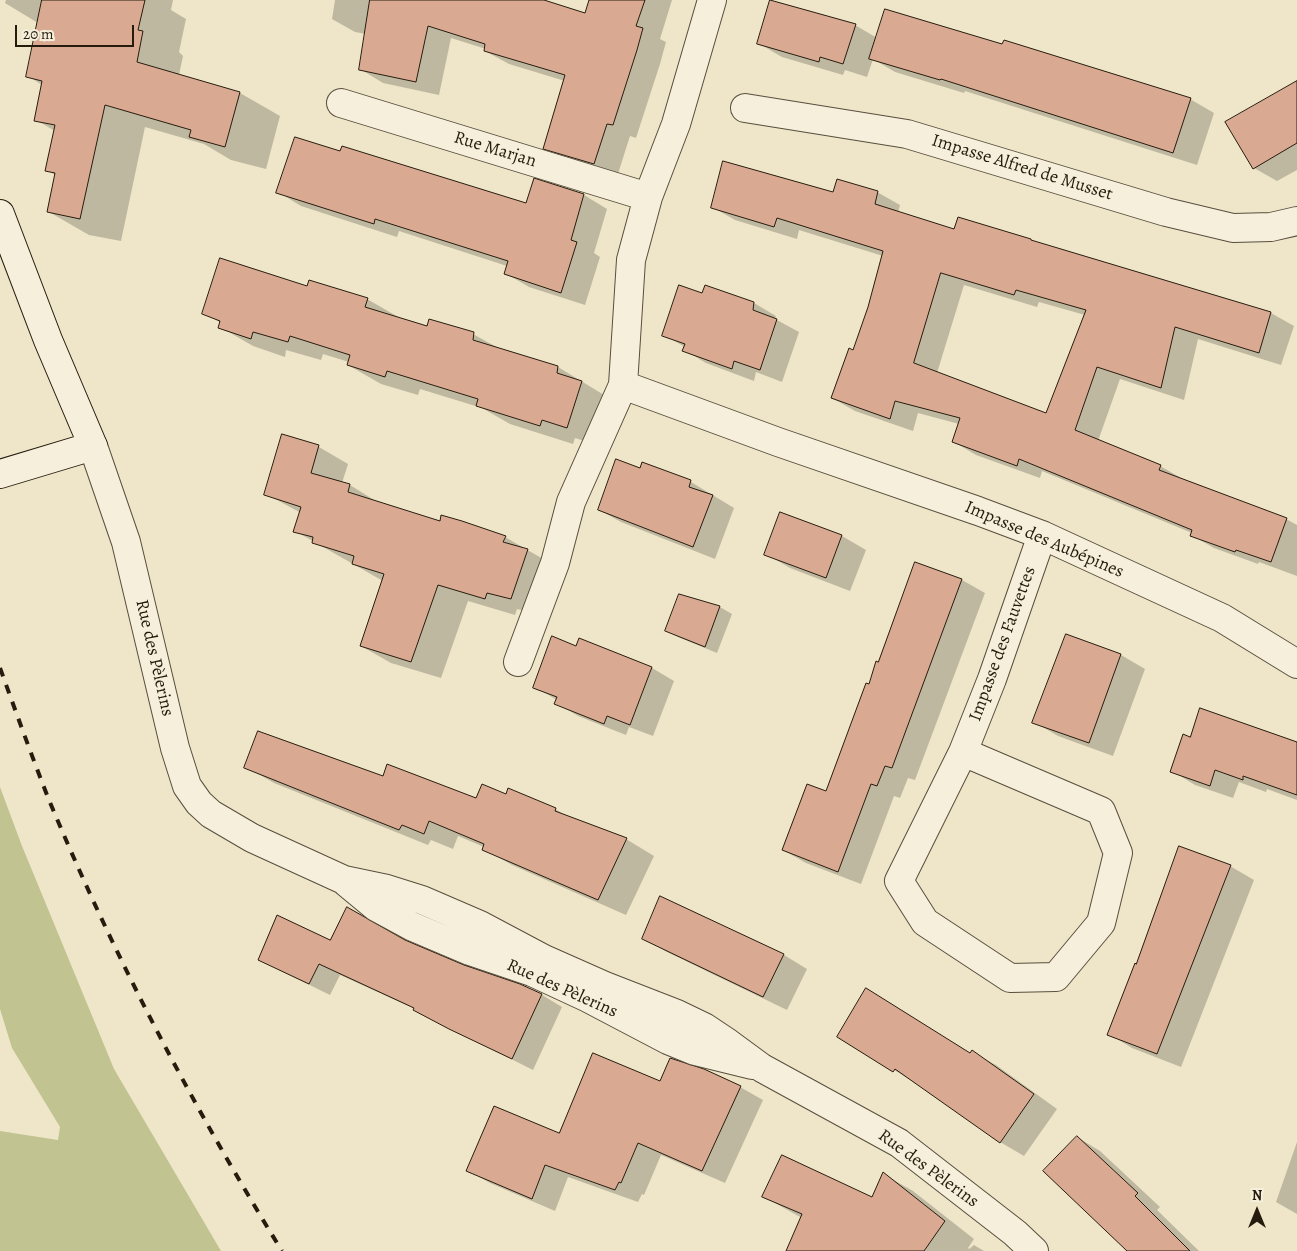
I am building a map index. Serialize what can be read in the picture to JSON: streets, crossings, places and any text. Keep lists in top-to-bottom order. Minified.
{"streets":{"street":["Rue Marjan","Impasse Alfred de Musset","Impasse des Aubépines","Impasse des Fauvettes","Rue des Pèlerins"]},"crossings":[["Impasse des Aubépines","Impasse des Fauvettes"]],"scale_bar":"20 m","north":"top"}
